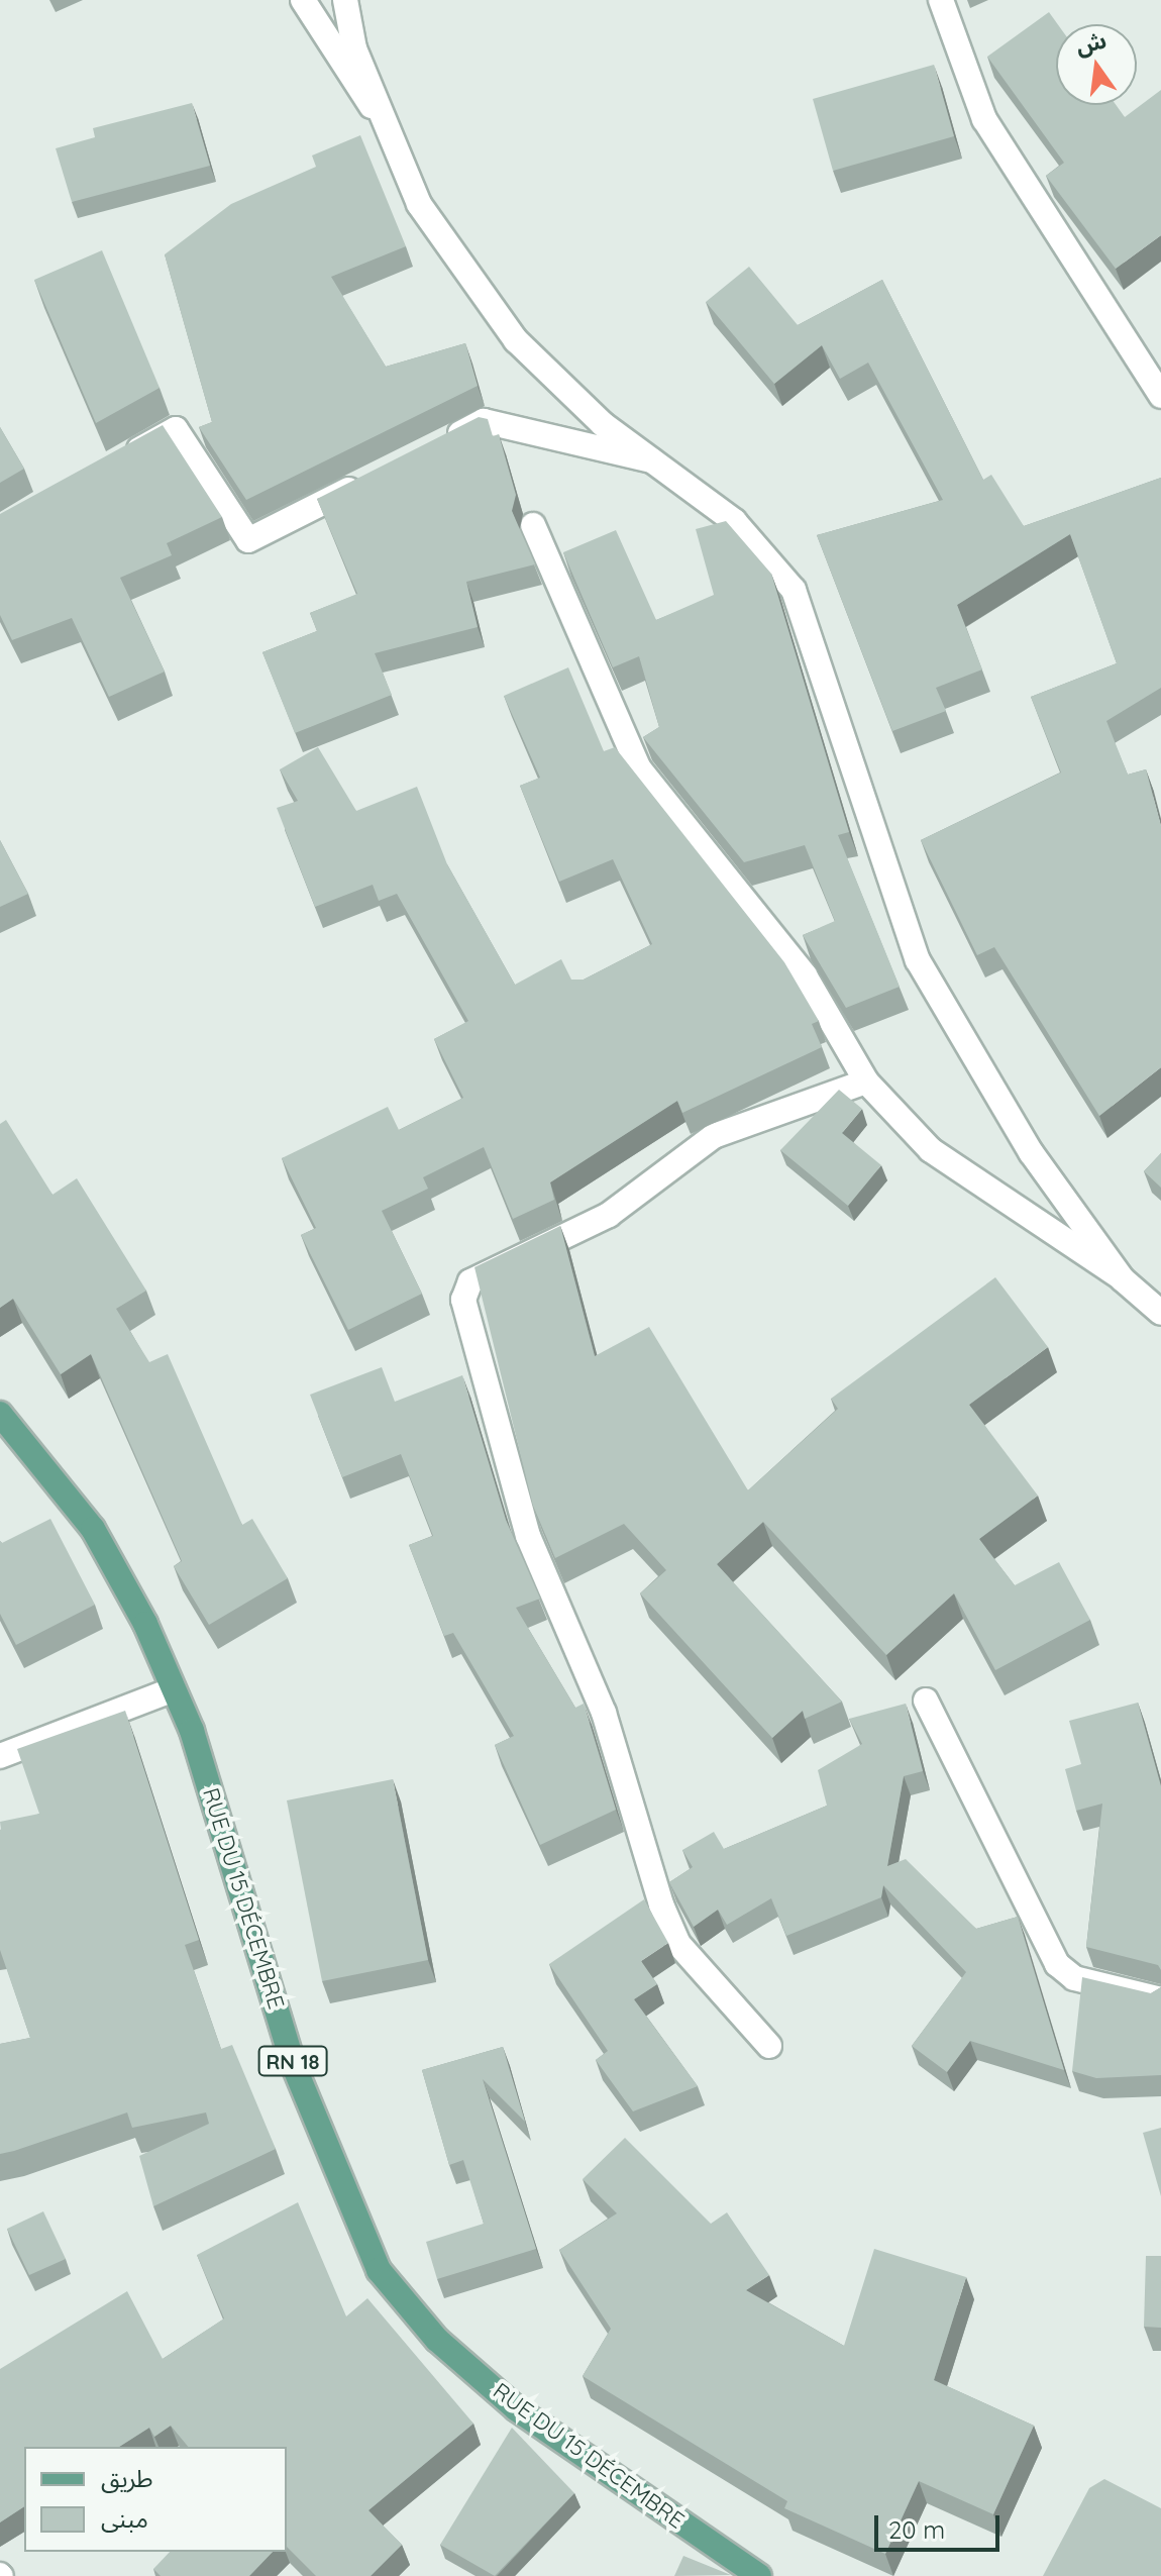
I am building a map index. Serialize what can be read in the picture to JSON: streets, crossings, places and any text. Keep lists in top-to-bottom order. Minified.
{"streets":{"main road":["RUE DU 15 DÉCEMBRE","RN 18"]},"legend":["طريق","مبنى"],"scale_bar":"20 m","north":"top"}
